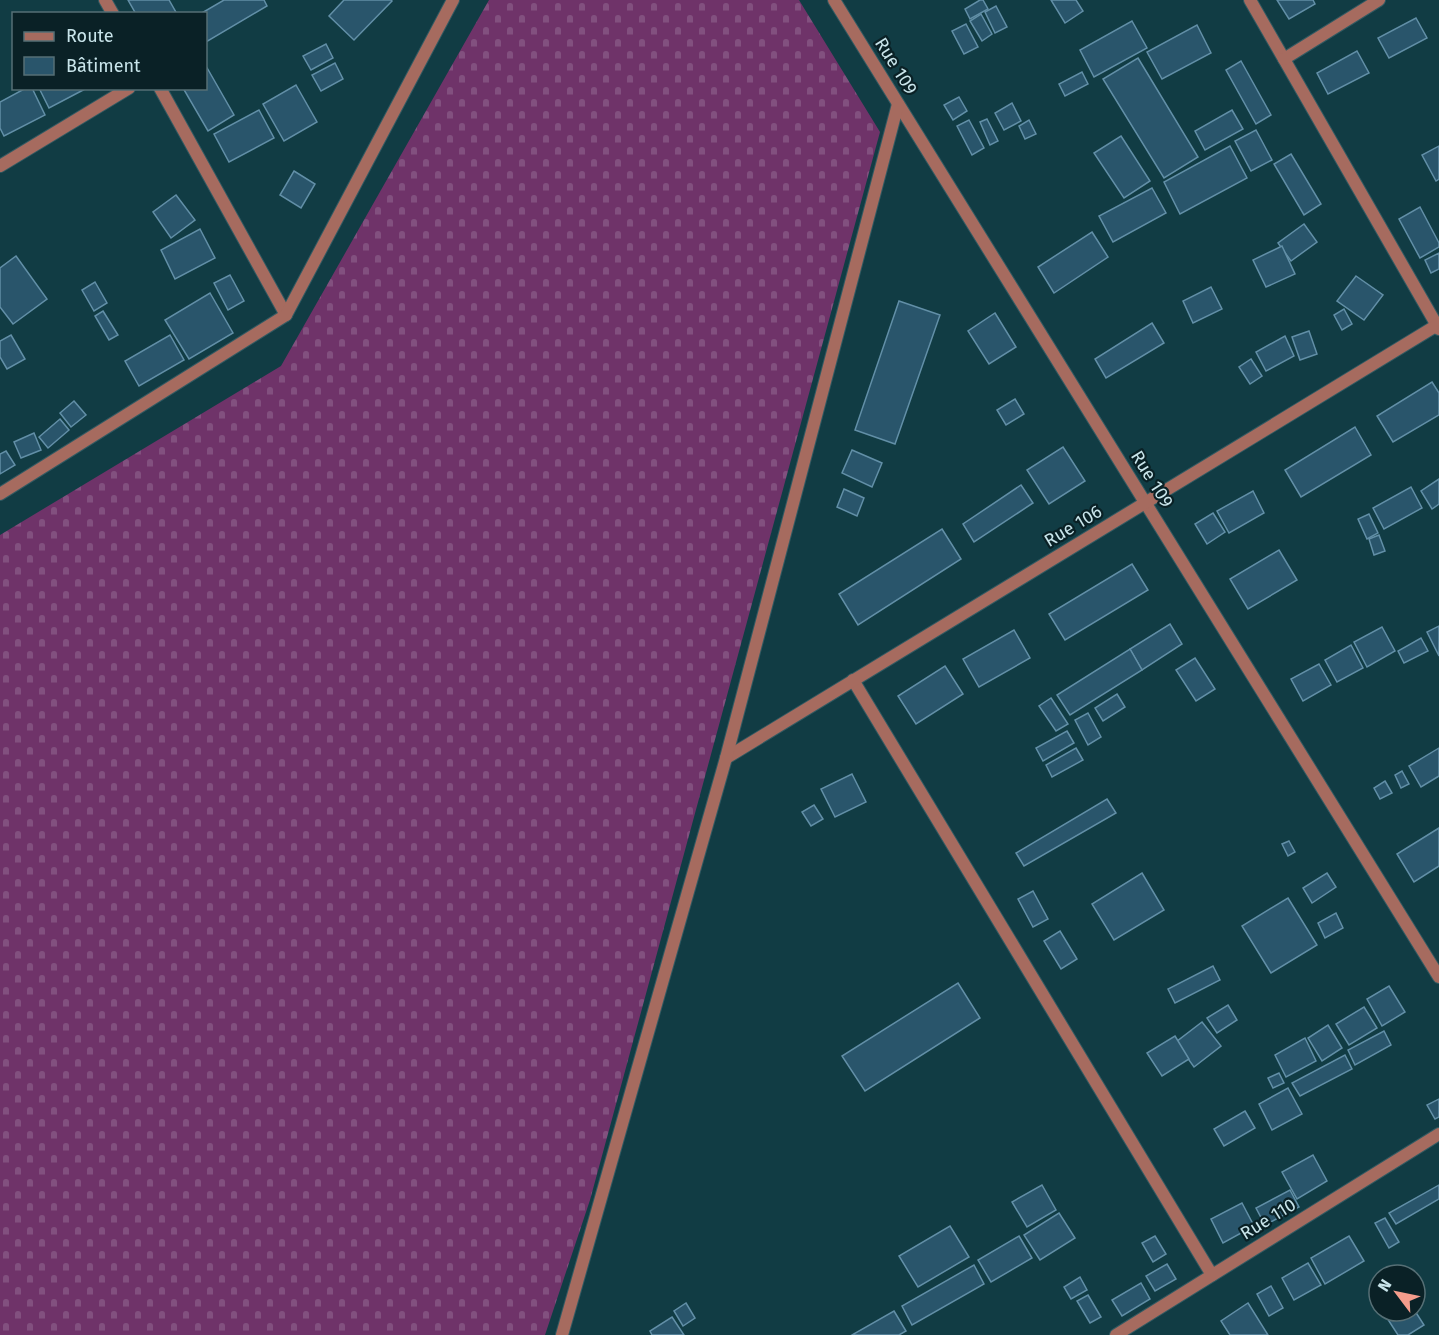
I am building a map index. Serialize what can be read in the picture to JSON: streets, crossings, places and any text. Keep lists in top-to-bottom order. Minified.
{"streets":{"street":["Rue 109","Rue 106","Rue 110"]},"crossings":[["Rue 109","Rue 106"]],"legend":["Route","Bâtiment"],"north":"top left"}
